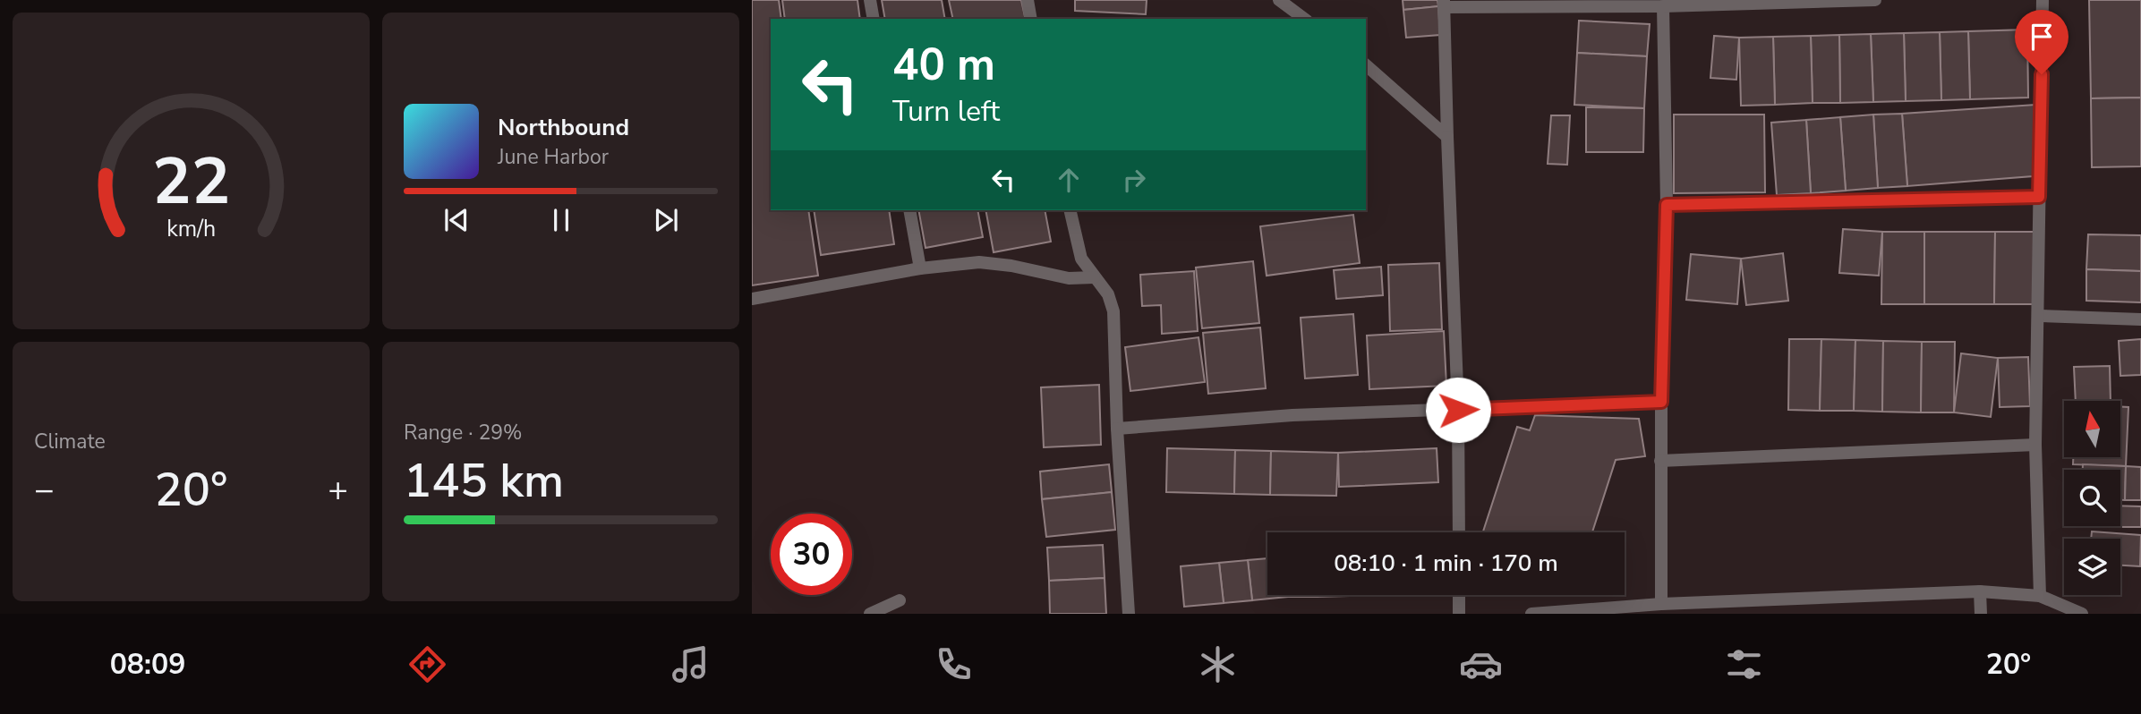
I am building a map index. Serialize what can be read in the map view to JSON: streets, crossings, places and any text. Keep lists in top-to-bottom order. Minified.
{"north":"top","page":{"turn":["40 m","Turn left"],"song":["Northbound","June Harbor"],"tile":["Climate",["Range · 29%","145 km"]],"heat":["−","20°","+"],"limit":"30","trip":"08:10 · 1 min · 170 m","tabs":["08:09","20°"],"gauge":["22","km/h"]}}
